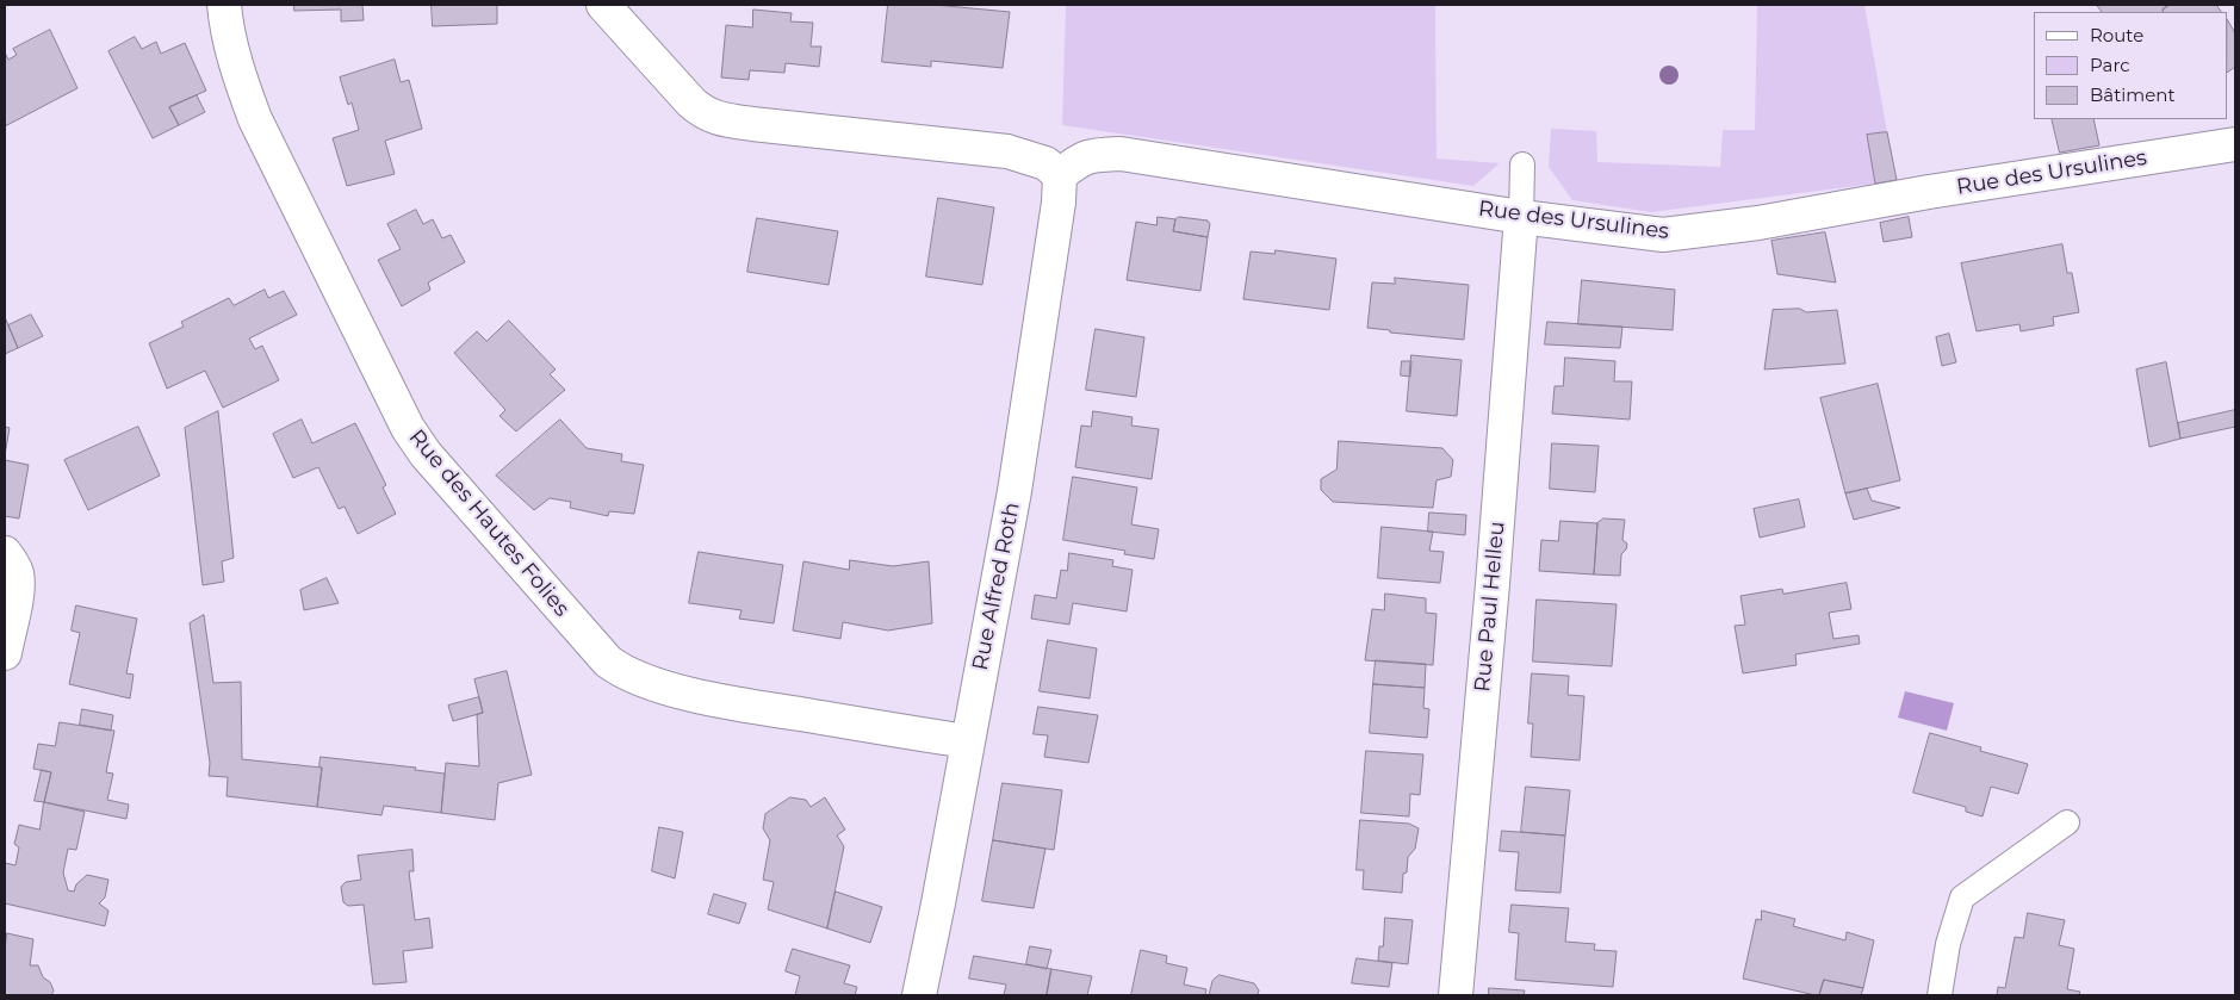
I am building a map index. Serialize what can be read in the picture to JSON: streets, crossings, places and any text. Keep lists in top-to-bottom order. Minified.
{"streets":{"street":["Rue des Ursulines","Rue des Hautes Folies","Rue Alfred Roth","Rue Paul Helleu"]},"crossings":[["Rue des Ursulines","Rue Alfred Roth"],["Rue des Ursulines","Rue Paul Helleu"],["Rue des Hautes Folies","Rue Alfred Roth"]],"legend":["Route","Parc","Bâtiment"]}
